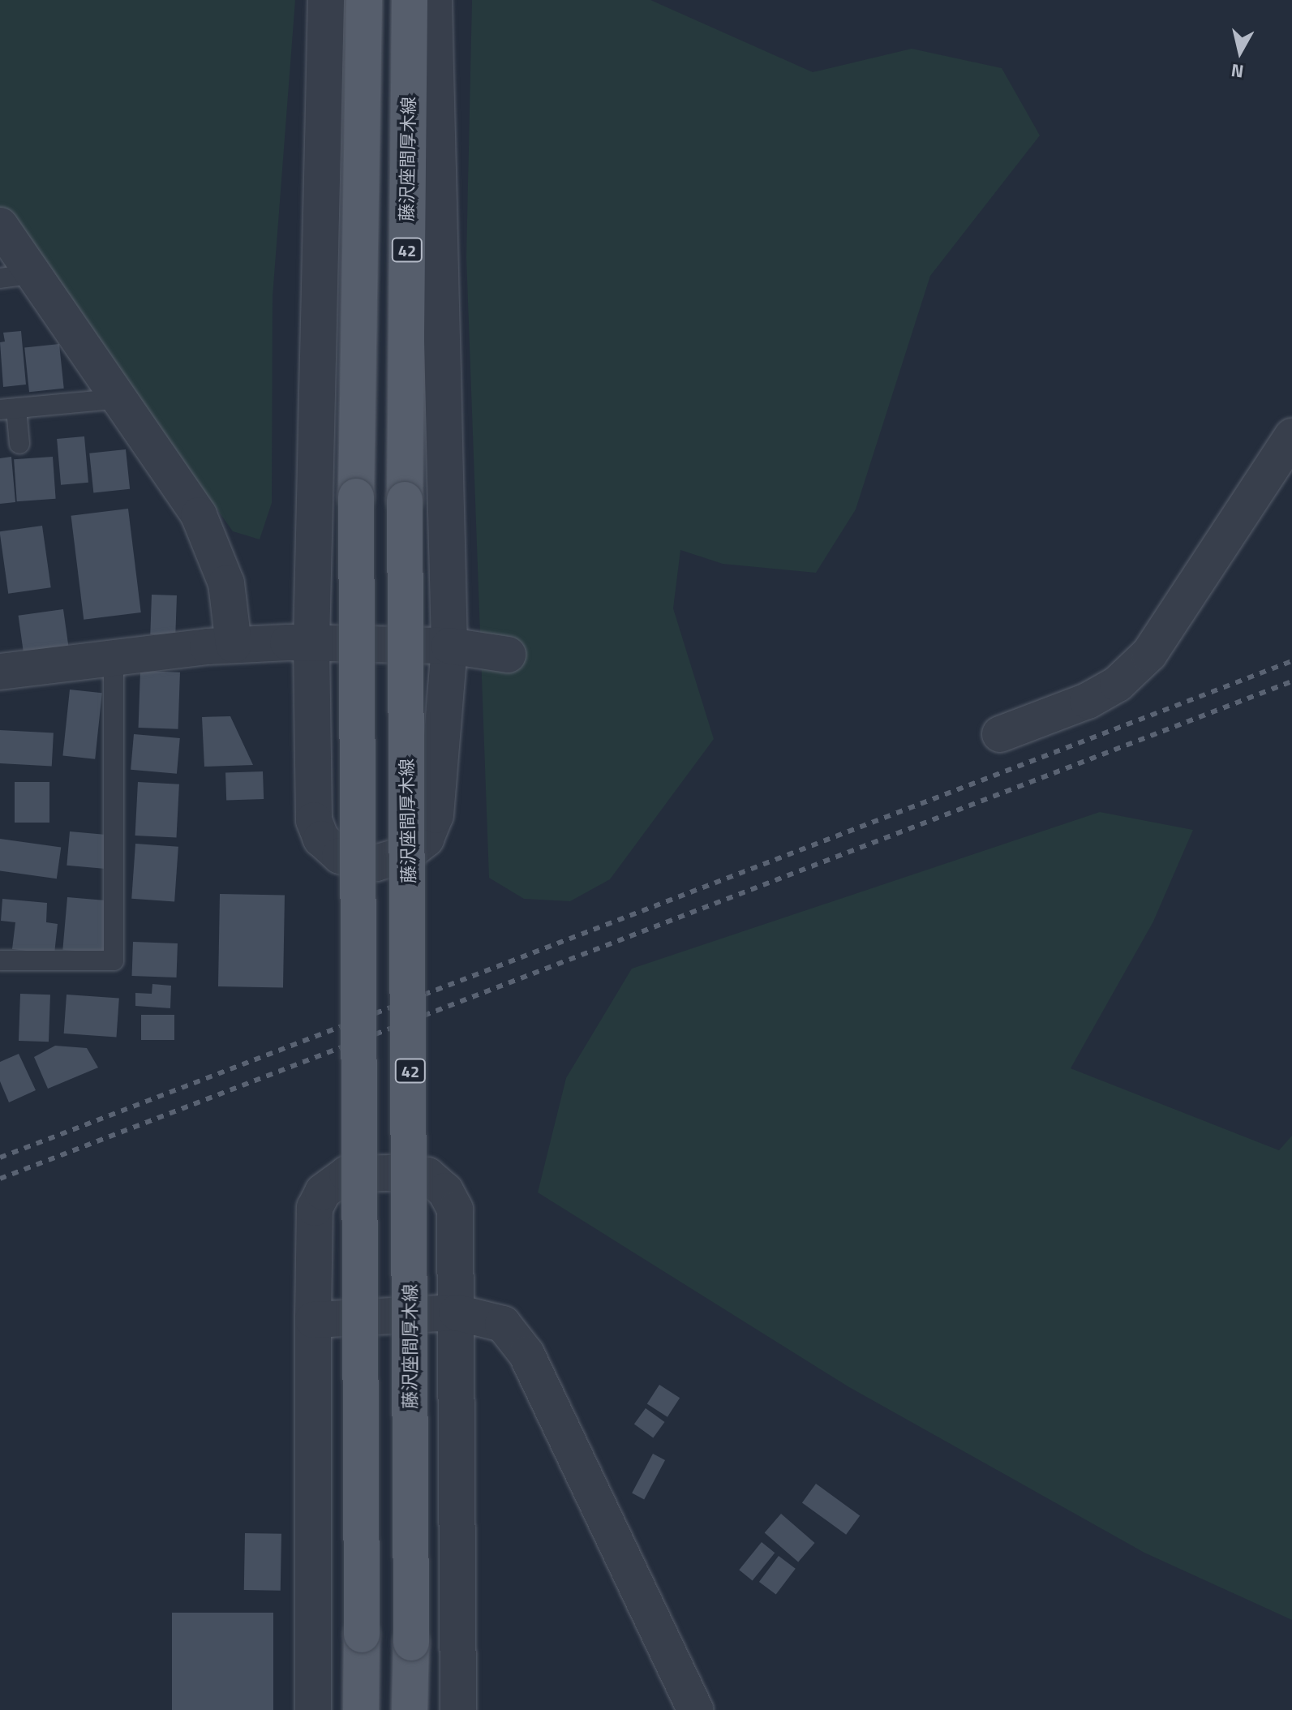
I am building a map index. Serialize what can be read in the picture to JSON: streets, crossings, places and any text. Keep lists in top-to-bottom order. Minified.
{"streets":{"main road":["藤沢座間厚木線","42"]},"north":"bottom"}
